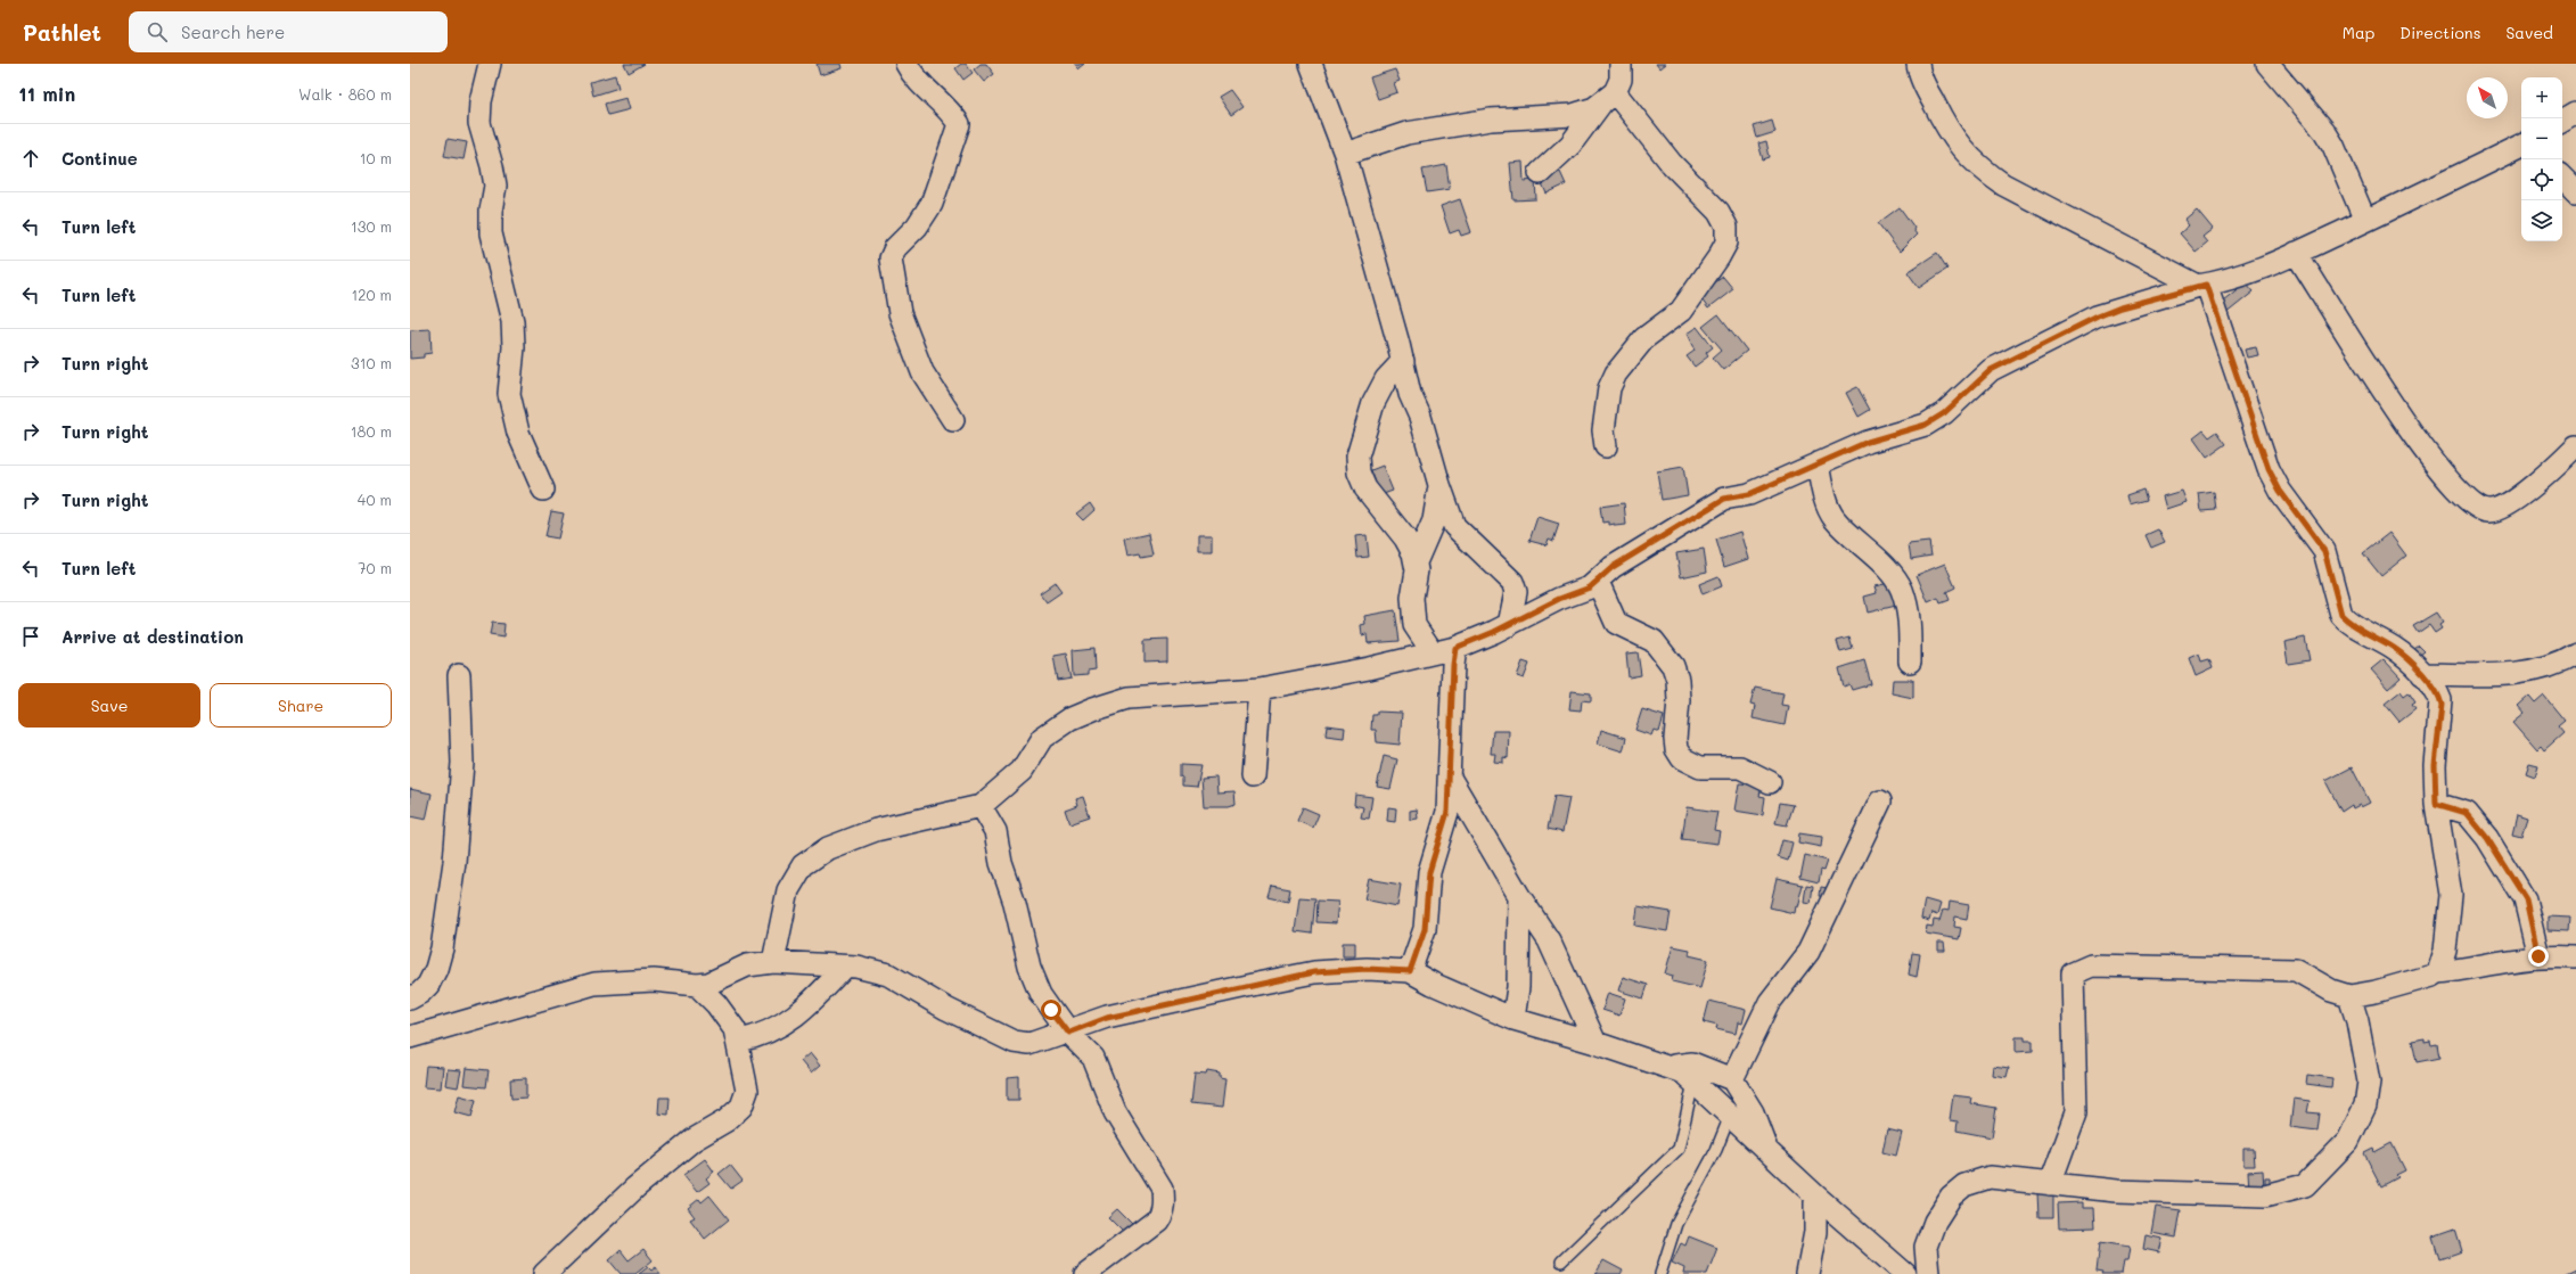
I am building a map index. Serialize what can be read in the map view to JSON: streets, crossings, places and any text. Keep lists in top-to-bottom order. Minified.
{"north":"top left","page":{"header":"Pathlet","search":"Search here","nav":["Map","Directions","Saved"],"heading":["11 min","Walk · 860 m"],"map_buttons":["+","−"],"list":[["Continue","10 m"],["Turn left","130 m"],["Turn left","120 m"],["Turn right","310 m"],["Turn right","180 m"],["Turn right","40 m"],["Turn left","70 m"],"Arrive at destination"],"buttons":["Save","Share"]}}
